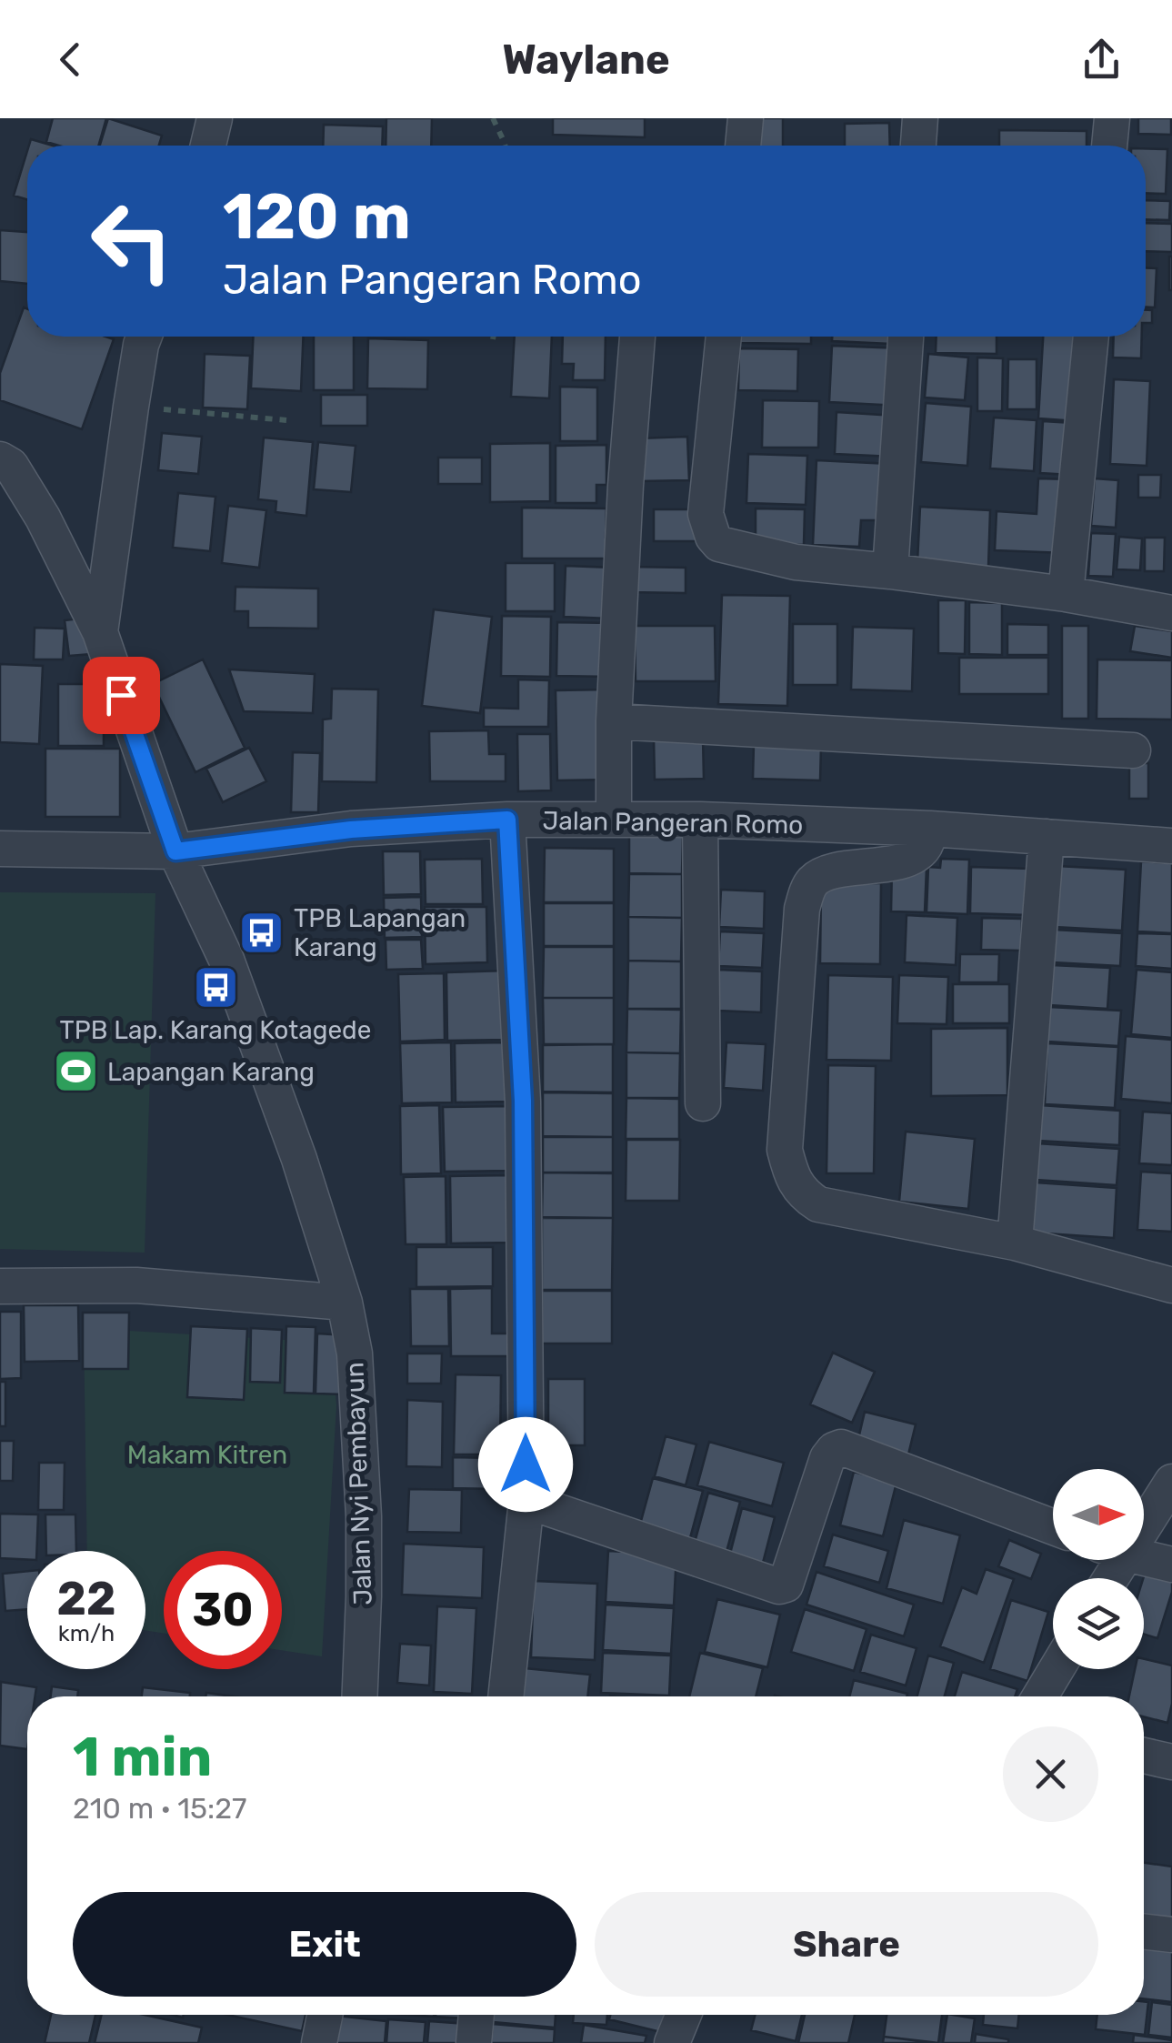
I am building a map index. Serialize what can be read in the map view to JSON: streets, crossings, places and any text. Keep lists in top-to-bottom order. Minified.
{"streets":{"street":["Jalan Pangeran Romo","Jalan Nyi Pembayun"]},"crossings":[["Jalan Pangeran Romo","Jalan Nyi Pembayun"]],"parks":["Makam Kitren"],"places":{"bus stop":["TPB Lapangan Karang","TPB Lap. Karang Kotagede"],"sports":["Lapangan Karang"]},"north":"right","page":{"header":"Waylane","turn":["120 m","Jalan Pangeran Romo"],"speed":"22 km/h","limit":"30","heading":["1 min","210 m · 15:27"],"buttons":["Exit","Share"]}}
